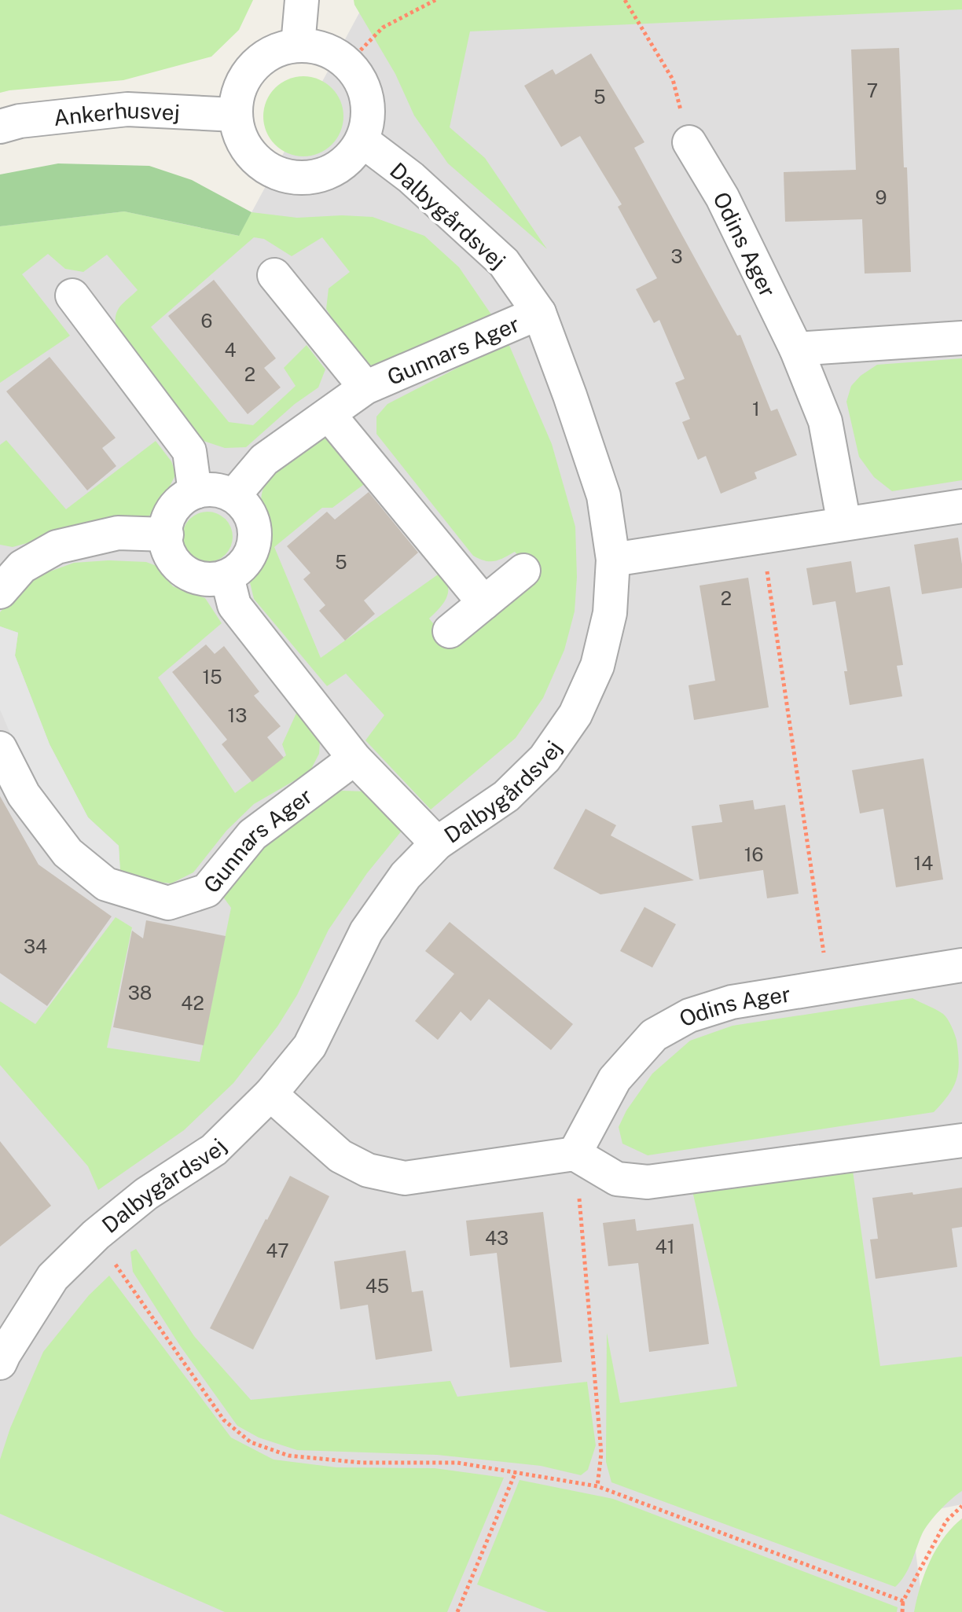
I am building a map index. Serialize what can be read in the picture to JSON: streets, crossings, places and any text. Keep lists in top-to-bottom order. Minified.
{"streets":{"street":["Ankerhusvej","Dalbygårdsvej","Odins Ager","Gunnars Ager"]},"crossings":[["Ankerhusvej","Dalbygårdsvej"],["Dalbygårdsvej","Gunnars Ager"]],"house_numbers":["7","5","9","3","6","4","2","1","5","2","15","13","16","14","34","38","42","43","41","47","45"]}
